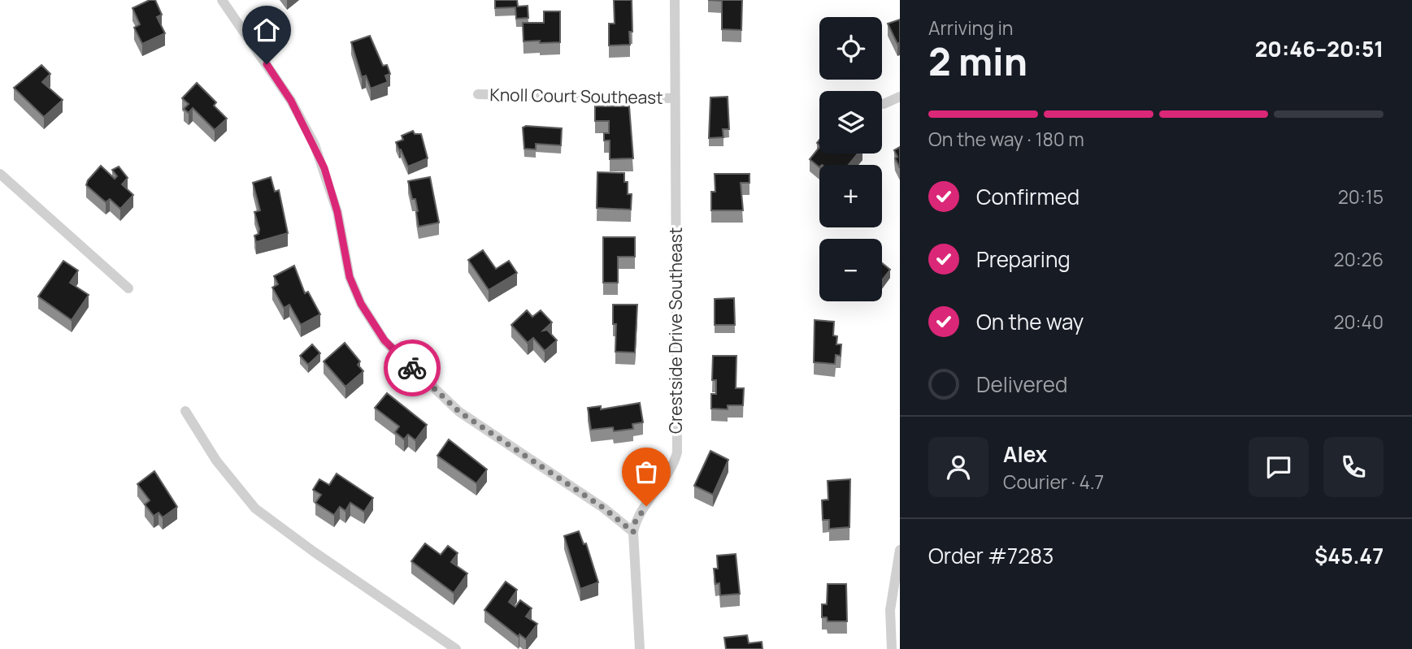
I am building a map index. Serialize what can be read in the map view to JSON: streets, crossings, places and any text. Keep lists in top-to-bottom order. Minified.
{"streets":{"street":["Knoll Court Southeast","Crestside Drive Southeast"]},"crossings":[["Knoll Court Southeast","Crestside Drive Southeast"]],"page":{"heading":["2 min","Arriving in","20:46–20:51"],"panel":["Alex","Courier · 4.7","Order #7283","$45.47"],"map_buttons":["+","−"],"bar":"On the way · 180 m","list":[["Confirmed","20:15"],["Preparing","20:26"],["On the way","20:40"],"Delivered"]}}
